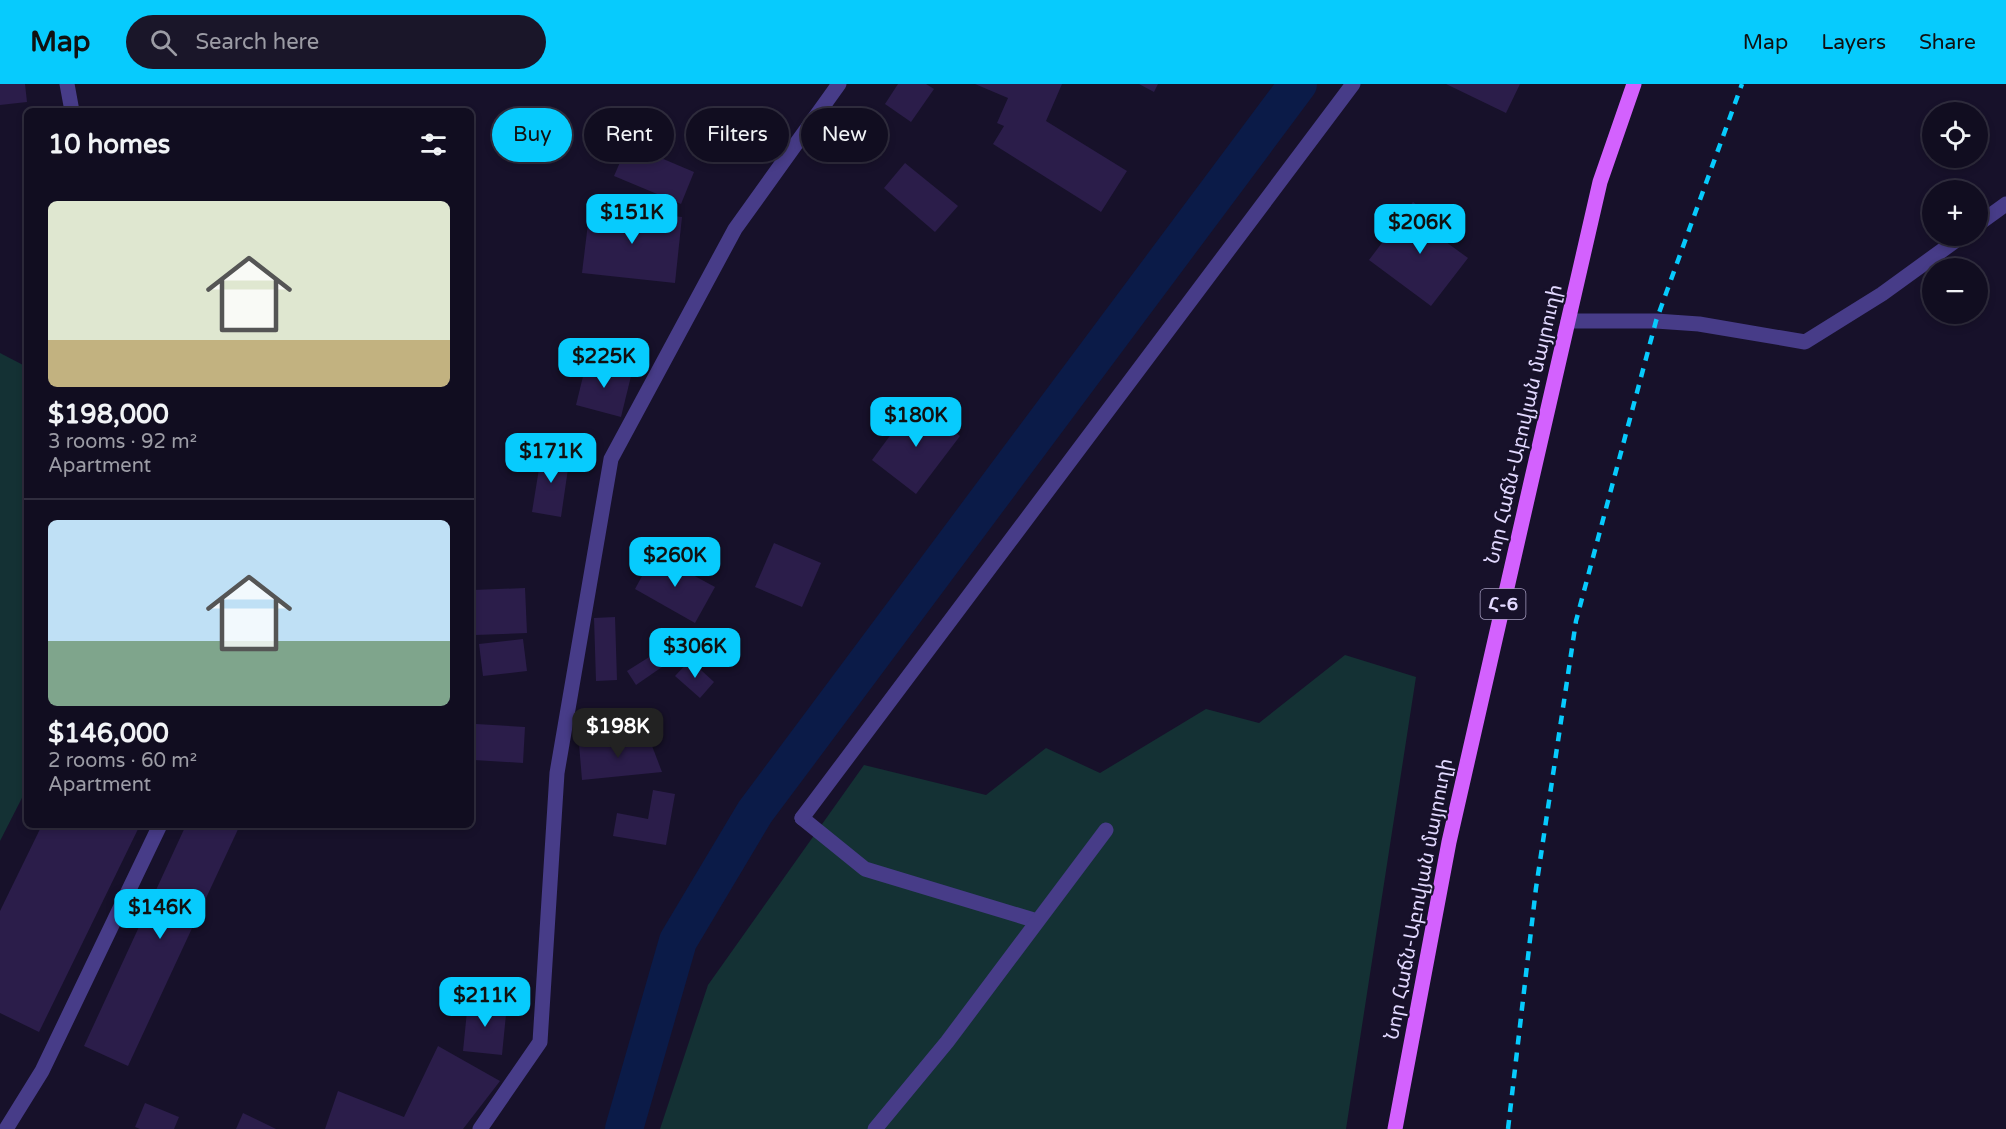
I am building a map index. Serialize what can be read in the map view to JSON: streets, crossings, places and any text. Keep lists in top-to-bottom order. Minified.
{"streets":{"main road":["Նոր Հաճն-Աբովյան մայրուղի","Հ-6"]},"page":{"header":"Map","search":"Search here","nav":["Map","Layers","Share"],"map_buttons":["+","−"],"chip":["Buy","Rent","Filters","New"],"heading":"10 homes","list":[{"name":"$198,000","note":"3 rooms · 92 m² · Apartment"},{"name":"$146,000","note":"2 rooms · 60 m² · Apartment"}],"price":["$151K","$206K","$225K","$180K","$171K","$260K","$306K","$198K","$146K","$211K"]}}
